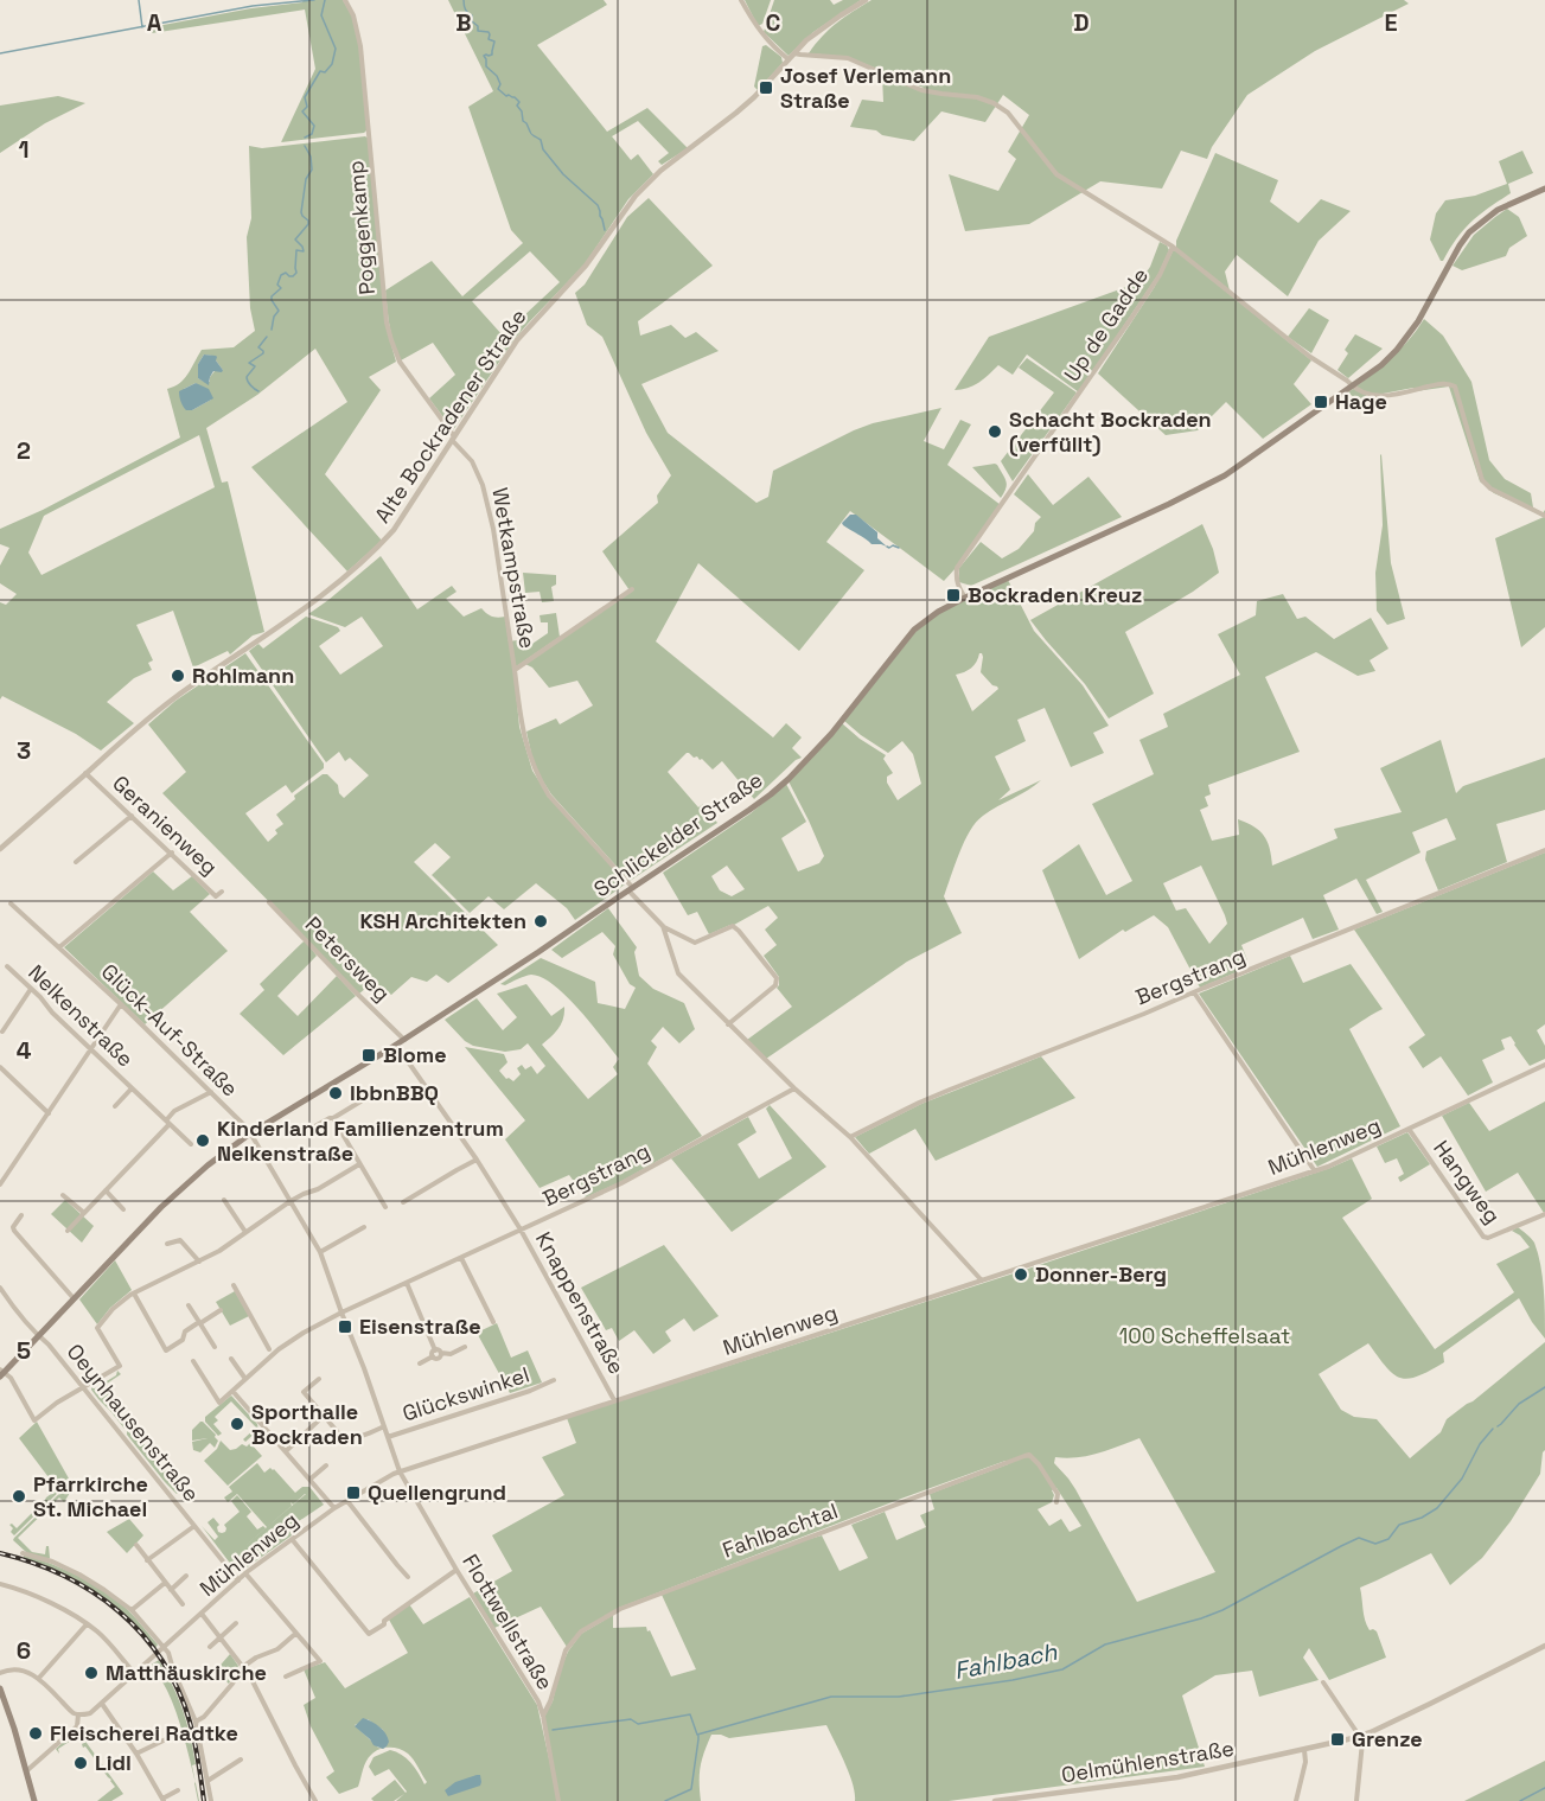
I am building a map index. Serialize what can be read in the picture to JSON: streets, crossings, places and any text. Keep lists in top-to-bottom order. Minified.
{"streets":{"main road":["Schlickelder Straße"],"street":["Poggenkamp","Up de Gadde","Alte Bockradener Straße","Wetkampstraße","Geranienweg","Petersweg","Bergstrang","Nelkenstraße","Glück-Auf-Straße","Mühlenweg","Hangweg","Knappenstraße","Glückswinkel","Oeynhausenstraße","Fahlbachtal","Flottwellstraße","Oelmühlenstraße"]},"crossings":[["Poggenkamp","Alte Bockradener Straße"],["Poggenkamp","Wetkampstraße"],["Up de Gadde","Schlickelder Straße"],["Alte Bockradener Straße","Wetkampstraße"],["Alte Bockradener Straße","Geranienweg"],["Wetkampstraße","Schlickelder Straße"],["Schlickelder Straße","Petersweg"],["Schlickelder Straße","Glück-Auf-Straße"],["Schlickelder Straße","Knappenstraße"],["Schlickelder Straße","Oeynhausenstraße"],["Bergstrang","Glück-Auf-Straße"],["Bergstrang","Knappenstraße"],["Glück-Auf-Straße","Mühlenweg"],["Glück-Auf-Straße","Glückswinkel"],["Glück-Auf-Straße","Flottwellstraße"],["Mühlenweg","Hangweg"],["Mühlenweg","Knappenstraße"],["Mühlenweg","Oeynhausenstraße"],["Mühlenweg","Flottwellstraße"],["Fahlbachtal","Flottwellstraße"]],"water":["Fahlbach"],"parks":["100 Scheffelsaat"],"places":{"transit":["Josef Verlemann Straße","Hage","Bockraden Kreuz","Blome","Eisenstraße","Quellengrund","Grenze"],"other":["Schacht Bockraden (verfüllt)","Rohlmann","KSH Architekten","IbbnBBQ","Kinderland Familienzentrum Nelkenstraße","Donner-Berg","Sporthalle Bockraden","Pfarrkirche St. Michael","Matthäuskirche","Fleischerei Radtke","Lidl"]},"grid":{"columns":["A","B","C","D","E"],"rows":["1","2","3","4","5","6"]}}
